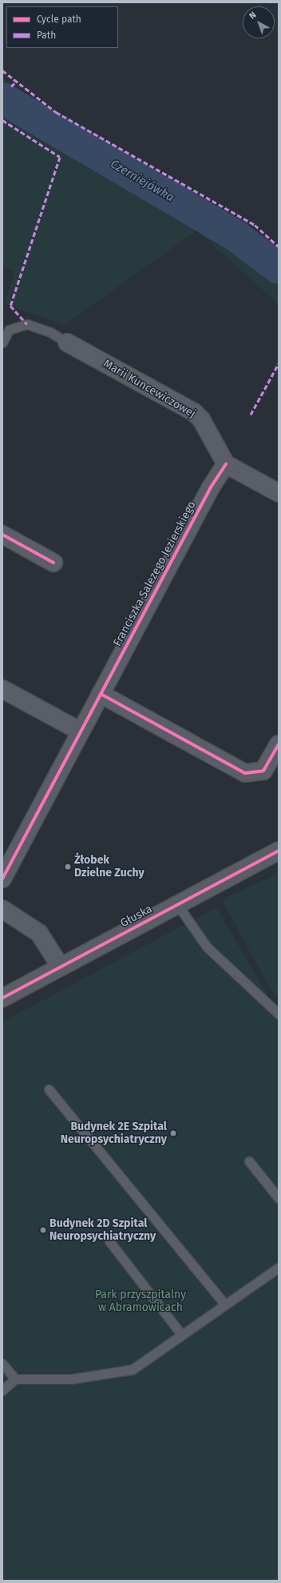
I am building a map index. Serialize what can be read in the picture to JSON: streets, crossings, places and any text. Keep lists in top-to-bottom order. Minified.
{"streets":{"street":["Marii Kuncewiczowej","Franciszka Salezego Jezierskiego","Głuska"]},"crossings":[["Marii Kuncewiczowej","Franciszka Salezego Jezierskiego"]],"water":["Czerniejówka"],"parks":["Park przyszpitalny w Abramowicach"],"places":["Żłobek Dzielne Zuchy","Budynek 2E Szpital Neuropsychiatryczny","Budynek 2D Szpital Neuropsychiatryczny"],"legend":["Cycle path","Path"],"north":"top left"}
